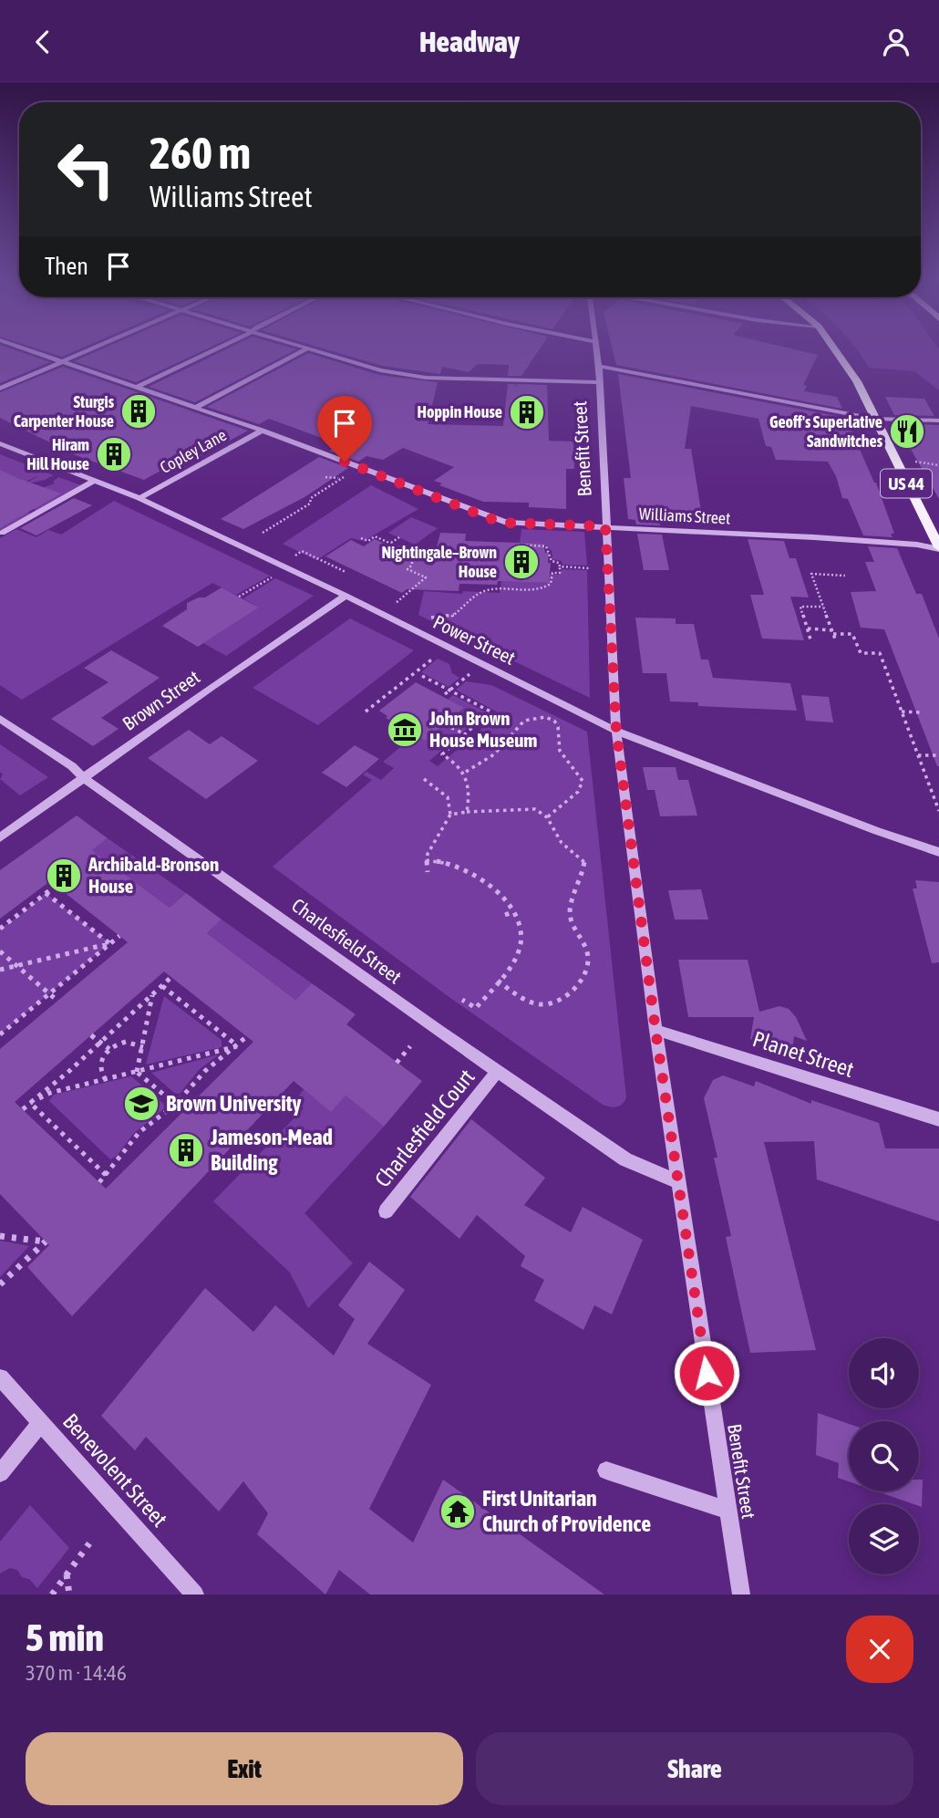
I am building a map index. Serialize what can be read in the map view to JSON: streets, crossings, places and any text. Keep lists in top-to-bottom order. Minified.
{"streets":{"main road":["US 44"],"street":["Benefit Street","Copley Lane","Williams Street","Power Street","Brown Street","Charlesfield Street","Planet Street","Charlesfield Court","Benevolent Street"]},"crossings":[["Benefit Street","Williams Street"],["Benefit Street","Power Street"],["Benefit Street","Charlesfield Street"],["Benefit Street","Planet Street"],["Copley Lane","Williams Street"],["Copley Lane","Power Street"],["US 44","Williams Street"],["Power Street","Brown Street"],["Brown Street","Charlesfield Street"],["Charlesfield Street","Charlesfield Court"]],"places":{"building":["Sturgis Carpenter House","Hoppin House","Hiram Hill House","Nightingale–Brown House","Archibald-Bronson House","Jameson-Mead Building"],"restaurant":["Geoff's Superlative Sandwitches"],"museum":["John Brown House Museum"],"school or university":["Brown University"],"temple":["First Unitarian Church of Providence"]},"page":{"header":"Headway","turn":["260 m","Williams Street"],"then":"Then","heading":["5 min","370 m · 14:46"],"buttons":["Exit","Share"]}}
